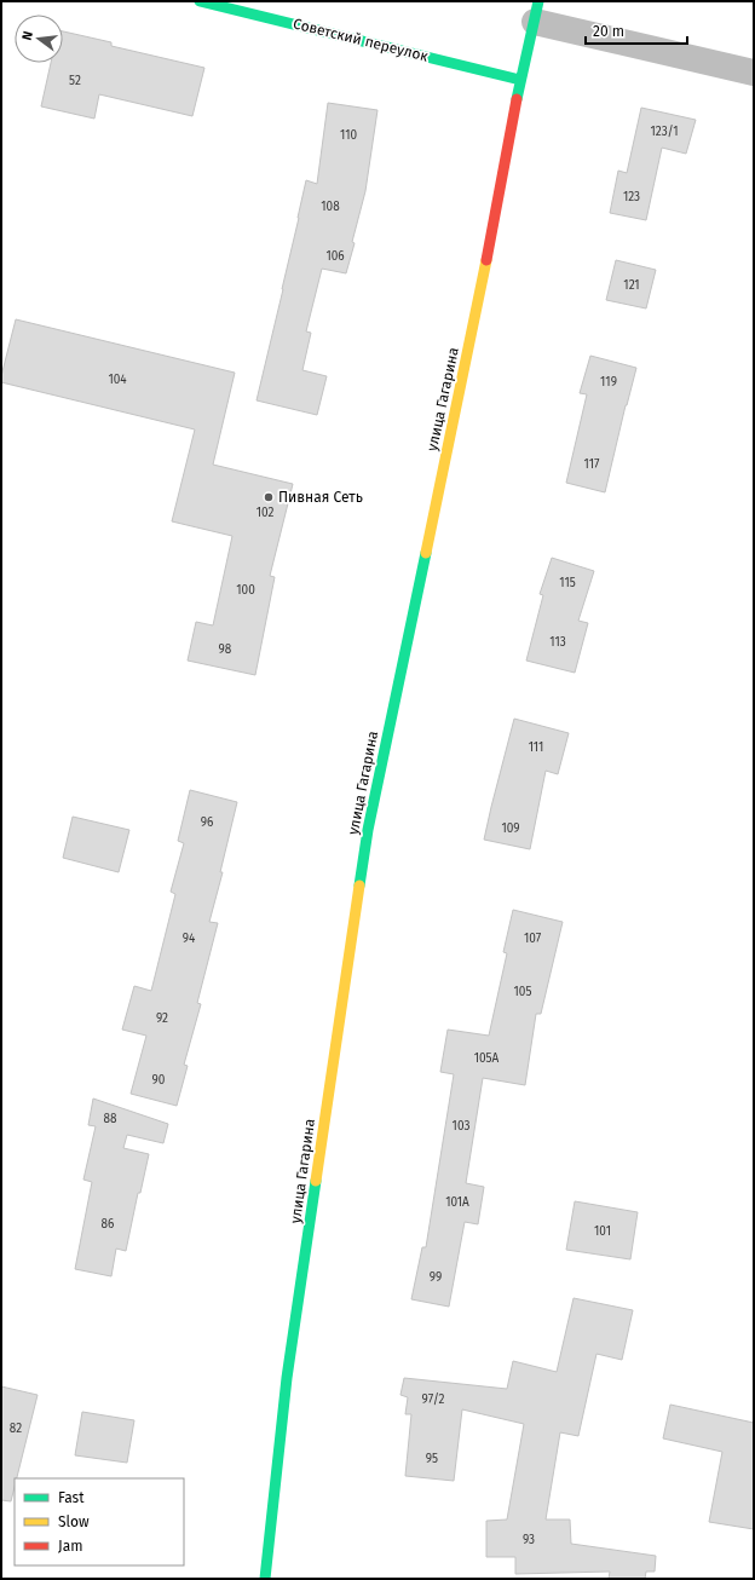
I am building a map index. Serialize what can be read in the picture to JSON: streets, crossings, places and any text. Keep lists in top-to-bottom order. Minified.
{"streets":{"main road":["Советский переулок","улица Гагарина"]},"crossings":[["Советский переулок","улица Гагарина"]],"places":["Пивная Сеть"],"house_numbers":["52","123/1","110","123","108","106","121","104","119","117","102","115","100","113","98","111","96","109","94","107","105","92","105А","90","88","103","101А","86","101","99","97/2","82","95","93"],"legend":["Fast","Slow","Jam"],"scale_bar":"20 m","north":"left"}
